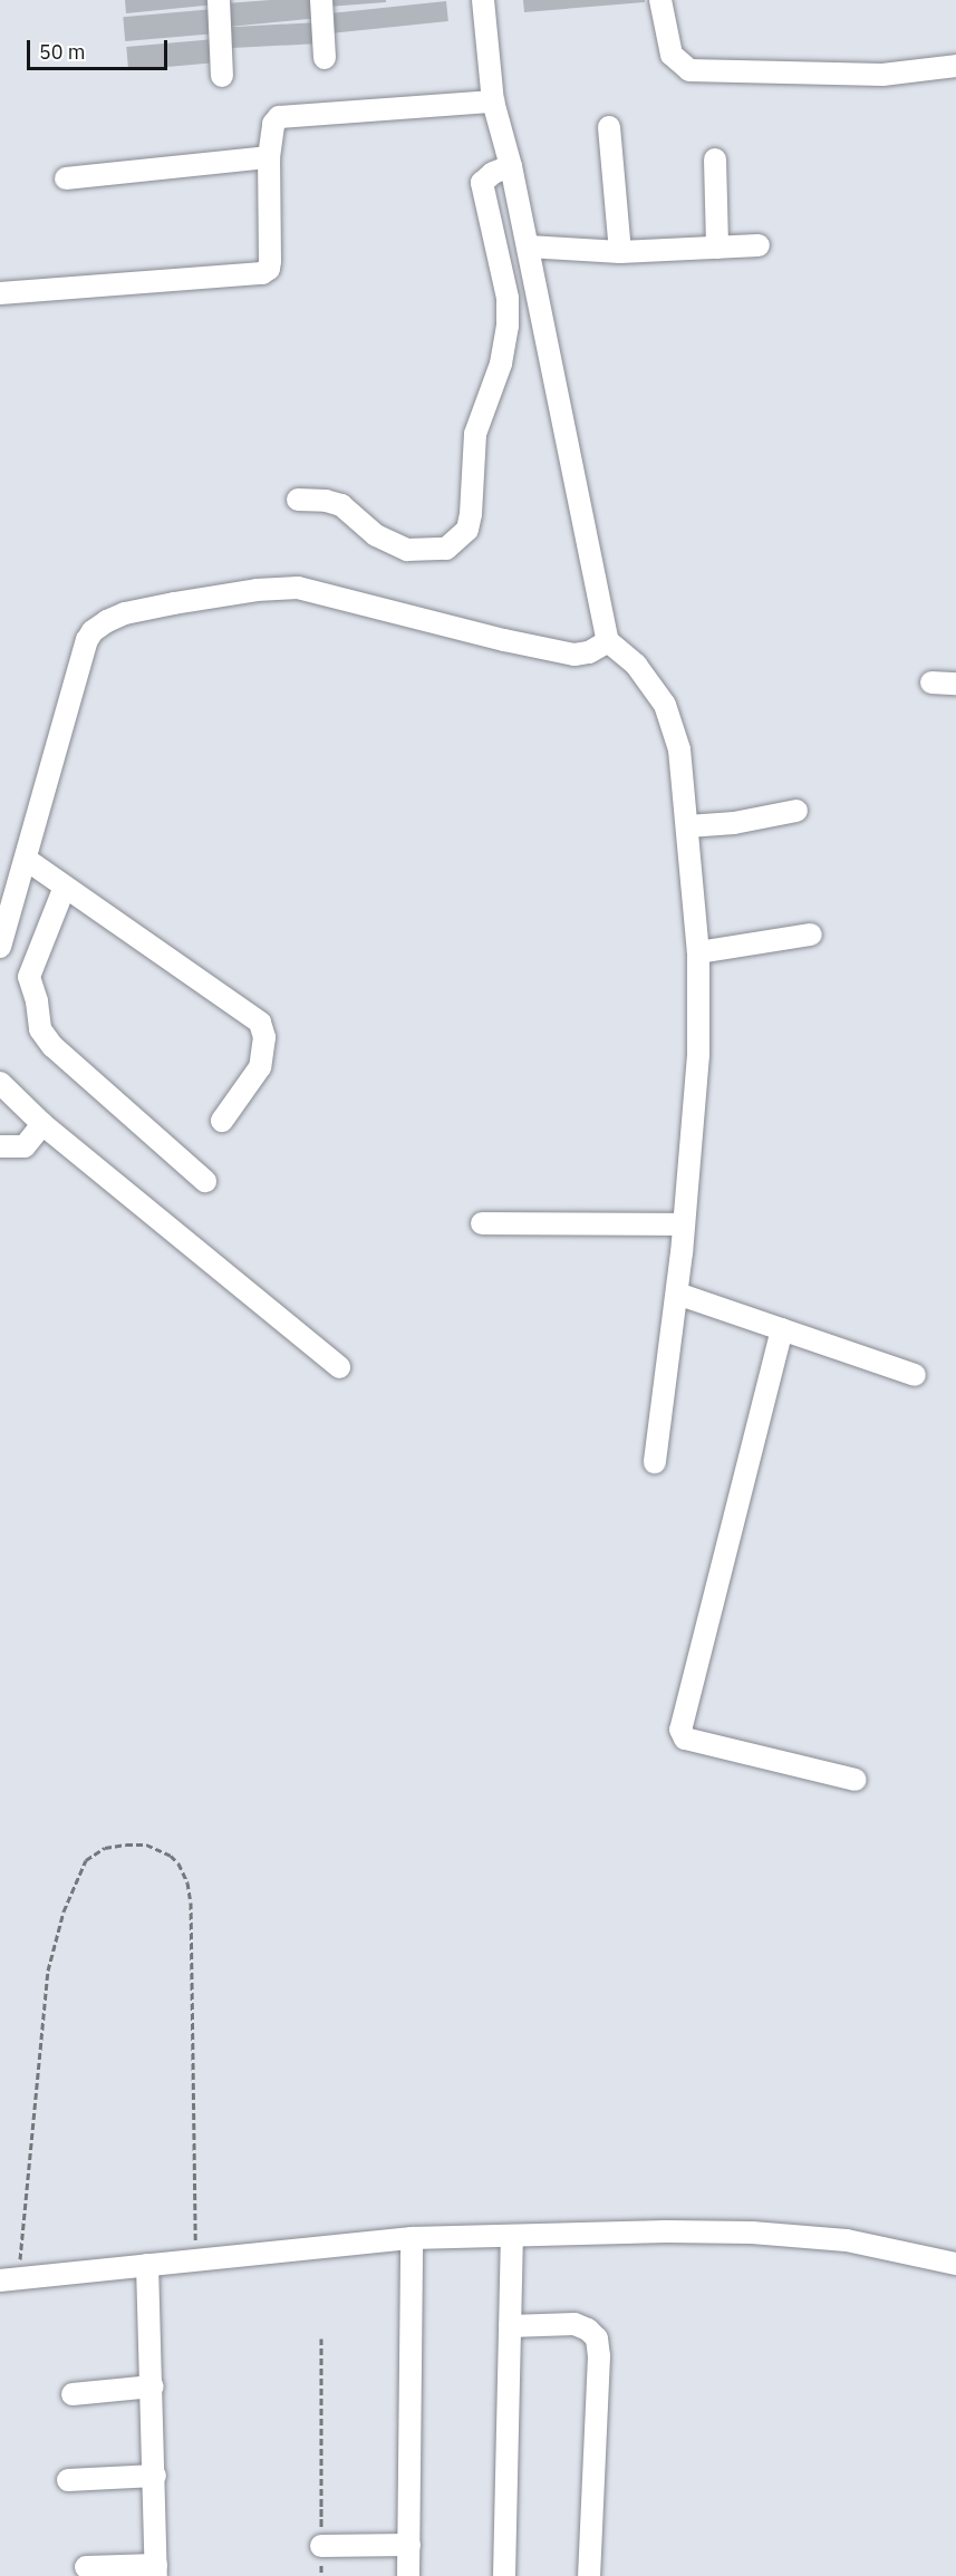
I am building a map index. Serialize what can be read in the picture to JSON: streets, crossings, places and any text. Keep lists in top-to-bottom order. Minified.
{"scale_bar":"50 m"}
